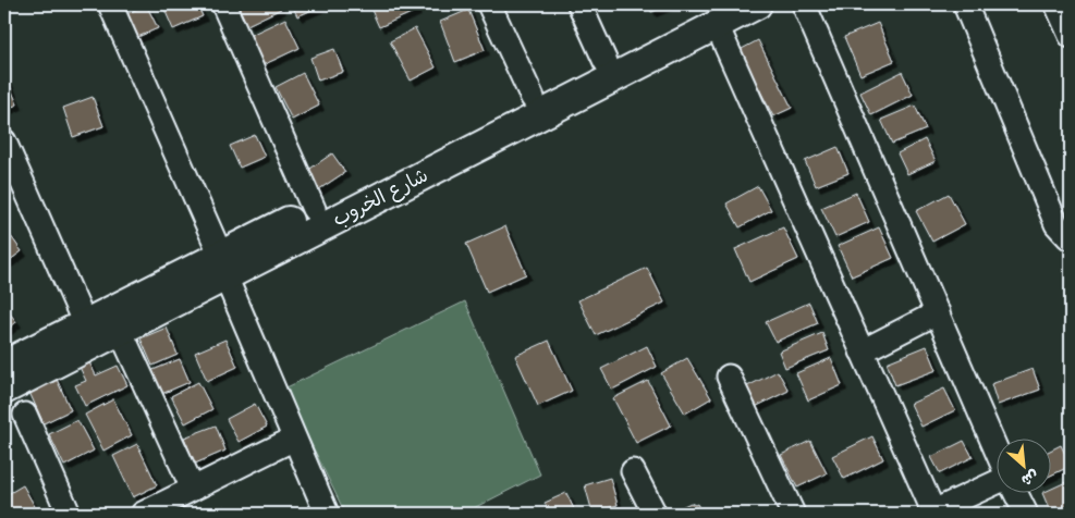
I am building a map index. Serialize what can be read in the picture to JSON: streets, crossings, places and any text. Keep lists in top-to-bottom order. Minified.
{"streets":{"main road":["شارع الخروب"]},"north":"bottom right"}
